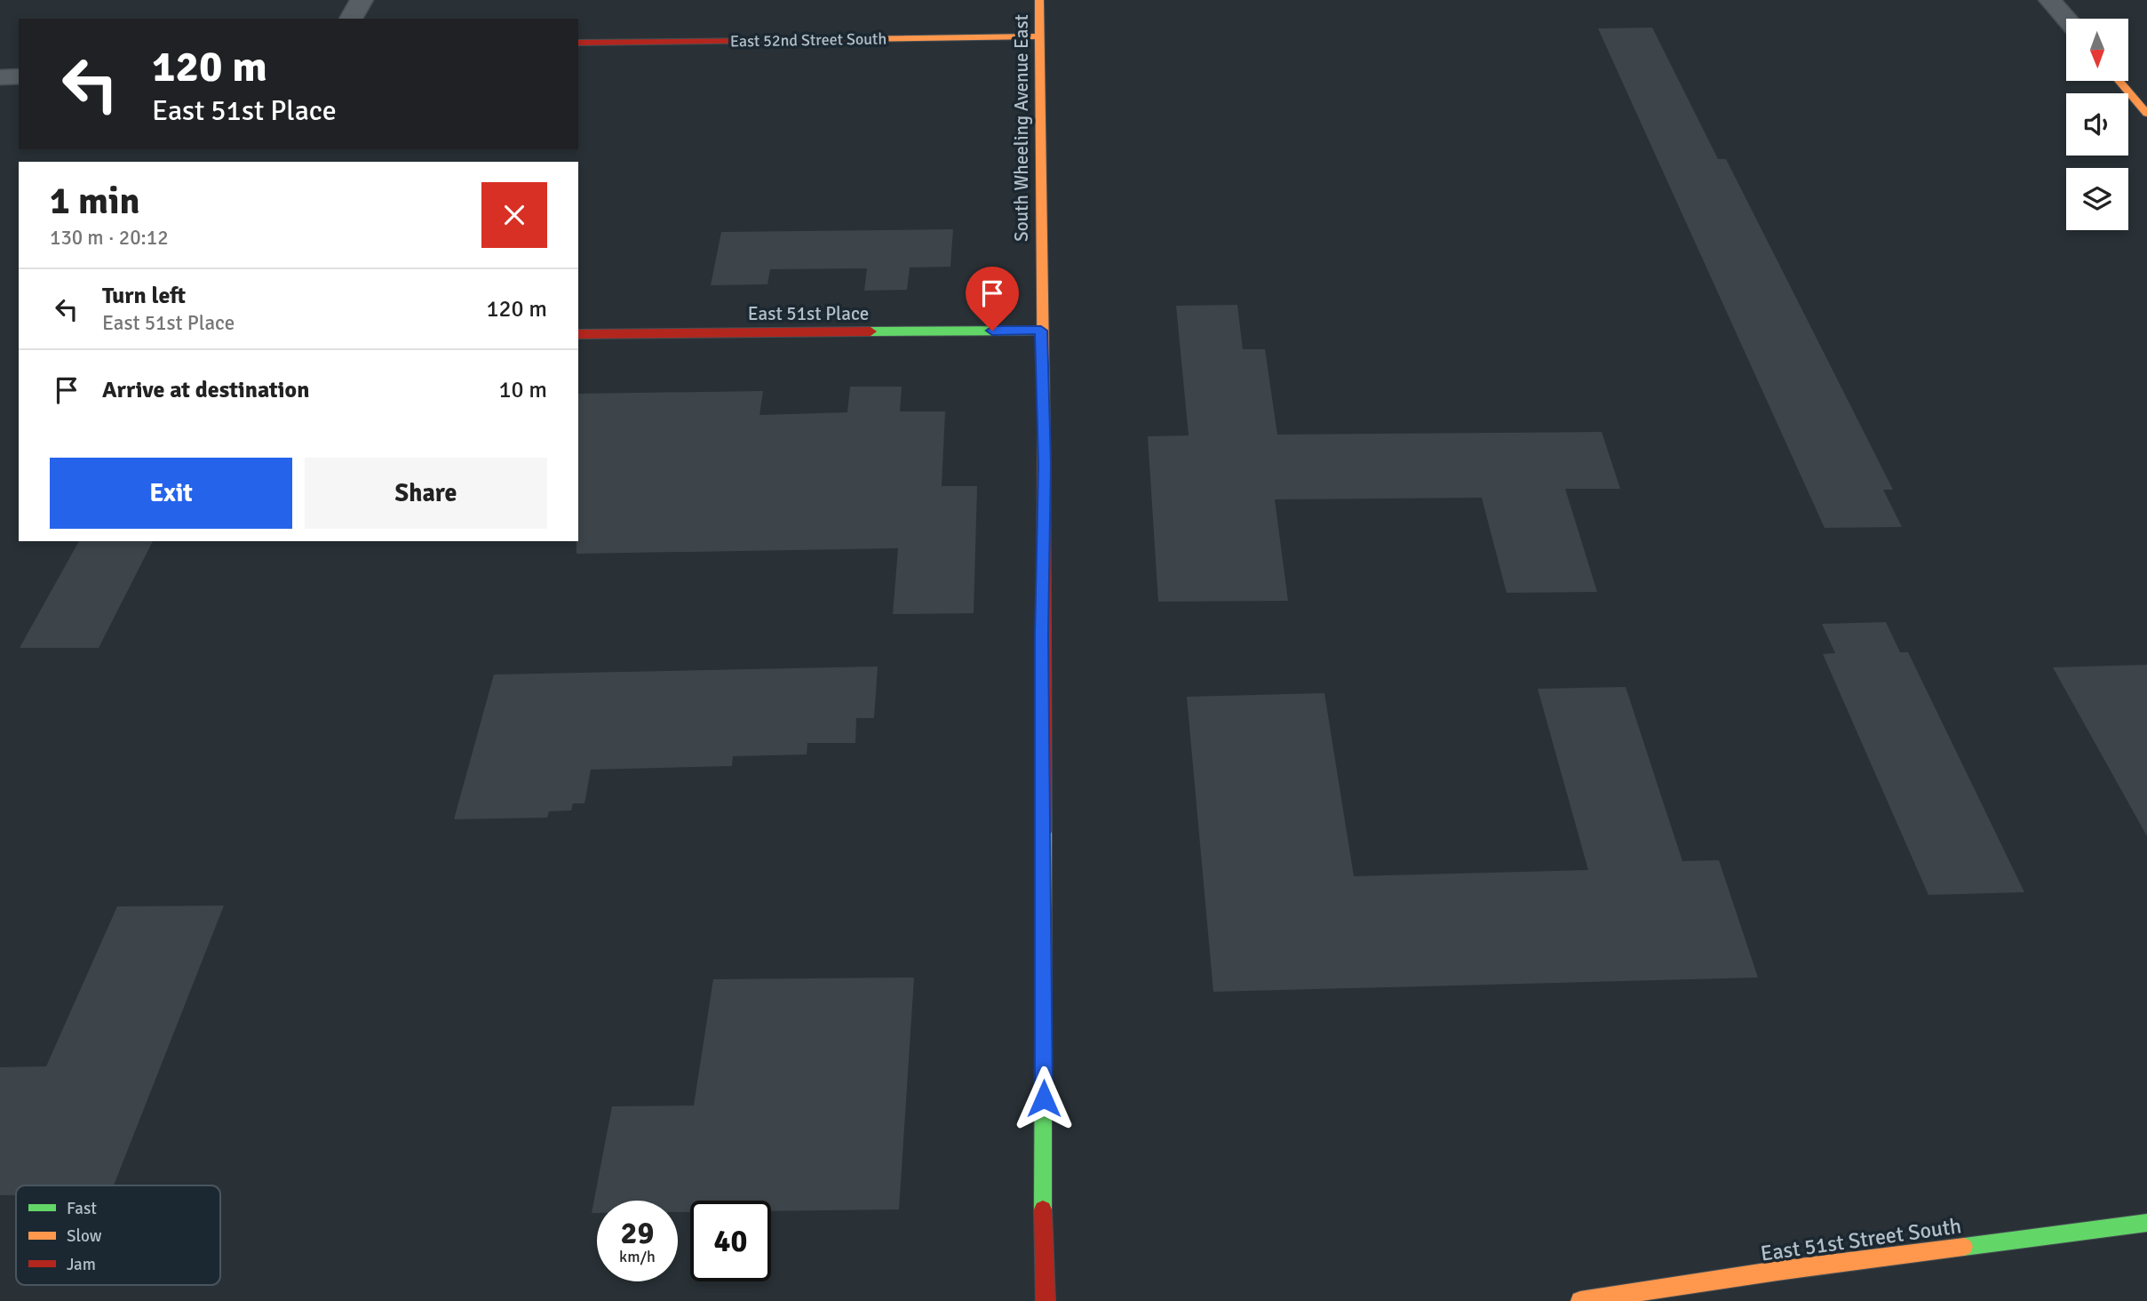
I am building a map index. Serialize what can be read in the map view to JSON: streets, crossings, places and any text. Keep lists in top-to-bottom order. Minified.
{"streets":{"street":["East 52nd Street South","South Wheeling Avenue East","East 51st Place","East 51st Street South"]},"crossings":[["East 52nd Street South","South Wheeling Avenue East"],["South Wheeling Avenue East","East 51st Place"]],"legend":["Fast","Slow","Jam"],"north":"bottom","page":{"turn":["120 m","East 51st Place"],"heading":["1 min","130 m · 20:12"],"list":[{"name":"Turn left","note":"East 51st Place","value":"120 m"},{"name":"Arrive at destination","value":"10 m"}],"buttons":["Exit","Share"],"speed":"29 km/h","limit":"40"}}
